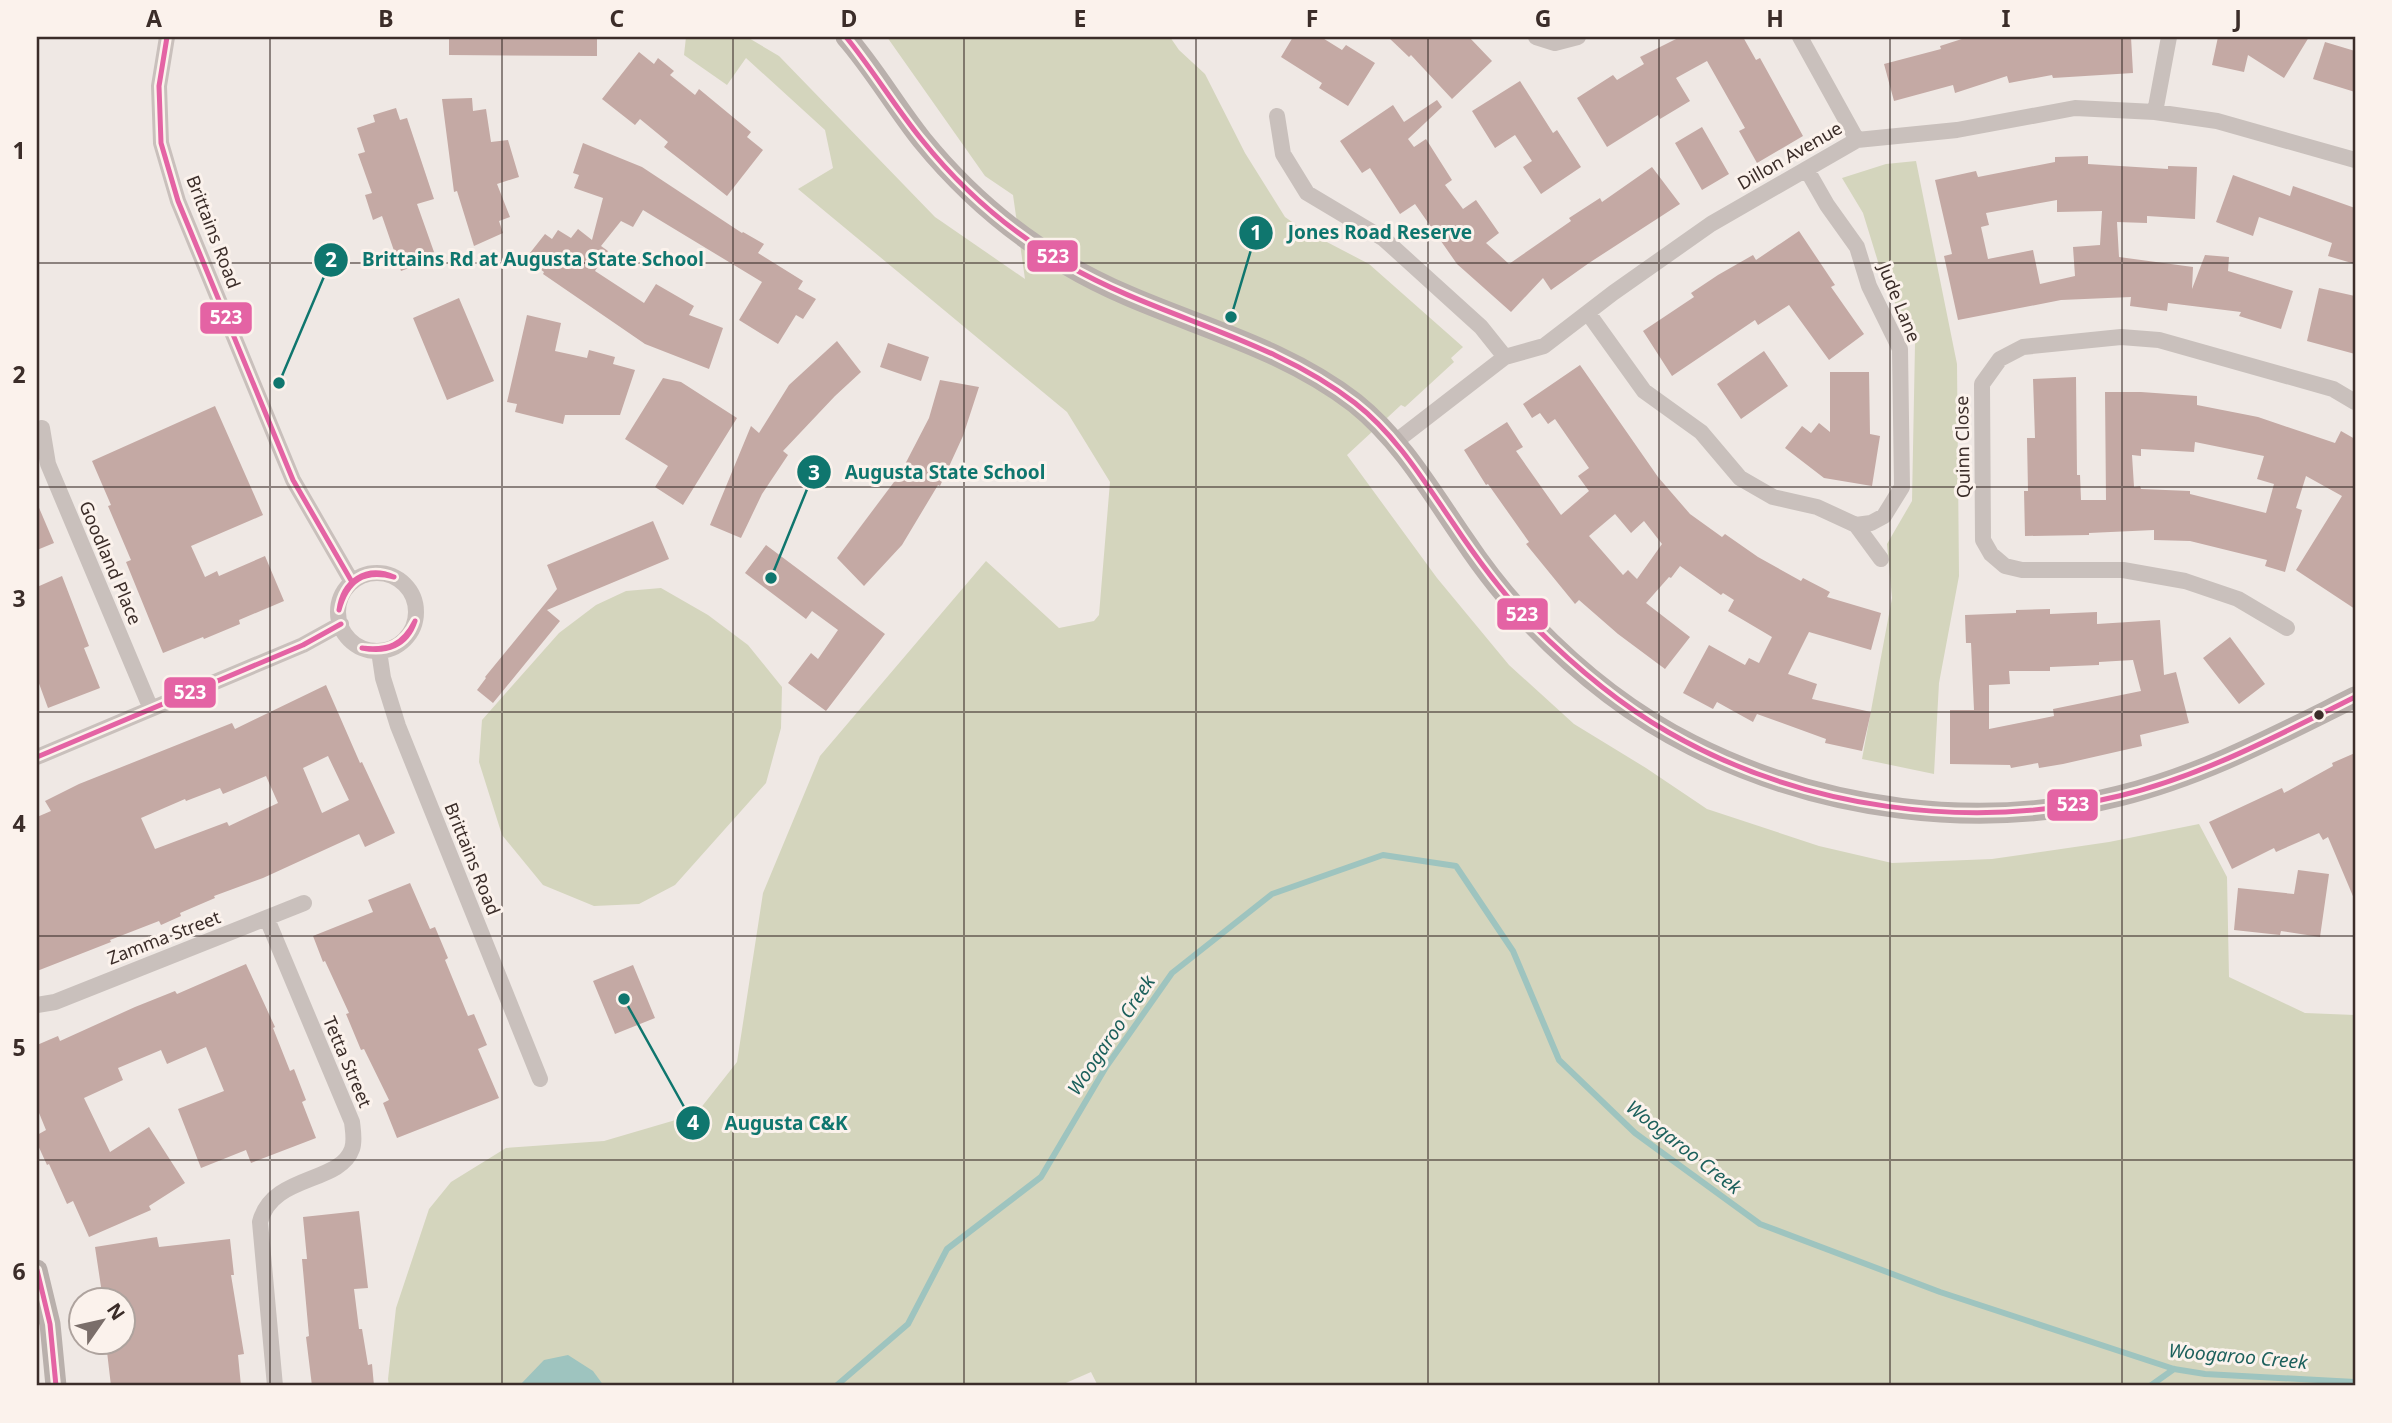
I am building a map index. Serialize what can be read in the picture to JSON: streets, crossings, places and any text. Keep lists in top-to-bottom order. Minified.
{"streets":{"street":["Dillon Avenue","Brittains Road","Jude Lane","Quinn Close","Goodland Place","Zamma Street","Tetta Street"]},"crossings":[["Dillon Avenue","Jude Lane"],["Zamma Street","Tetta Street"]],"water":["Woogaroo Creek"],"places":["Jones Road Reserve","Brittains Rd at Augusta State School","Augusta State School","Augusta C&K"],"lines":["transit line 523"],"north":"top right","grid":{"columns":["A","B","C","D","E","F","G","H","I","J"],"rows":["1","2","3","4","5","6"]}}
